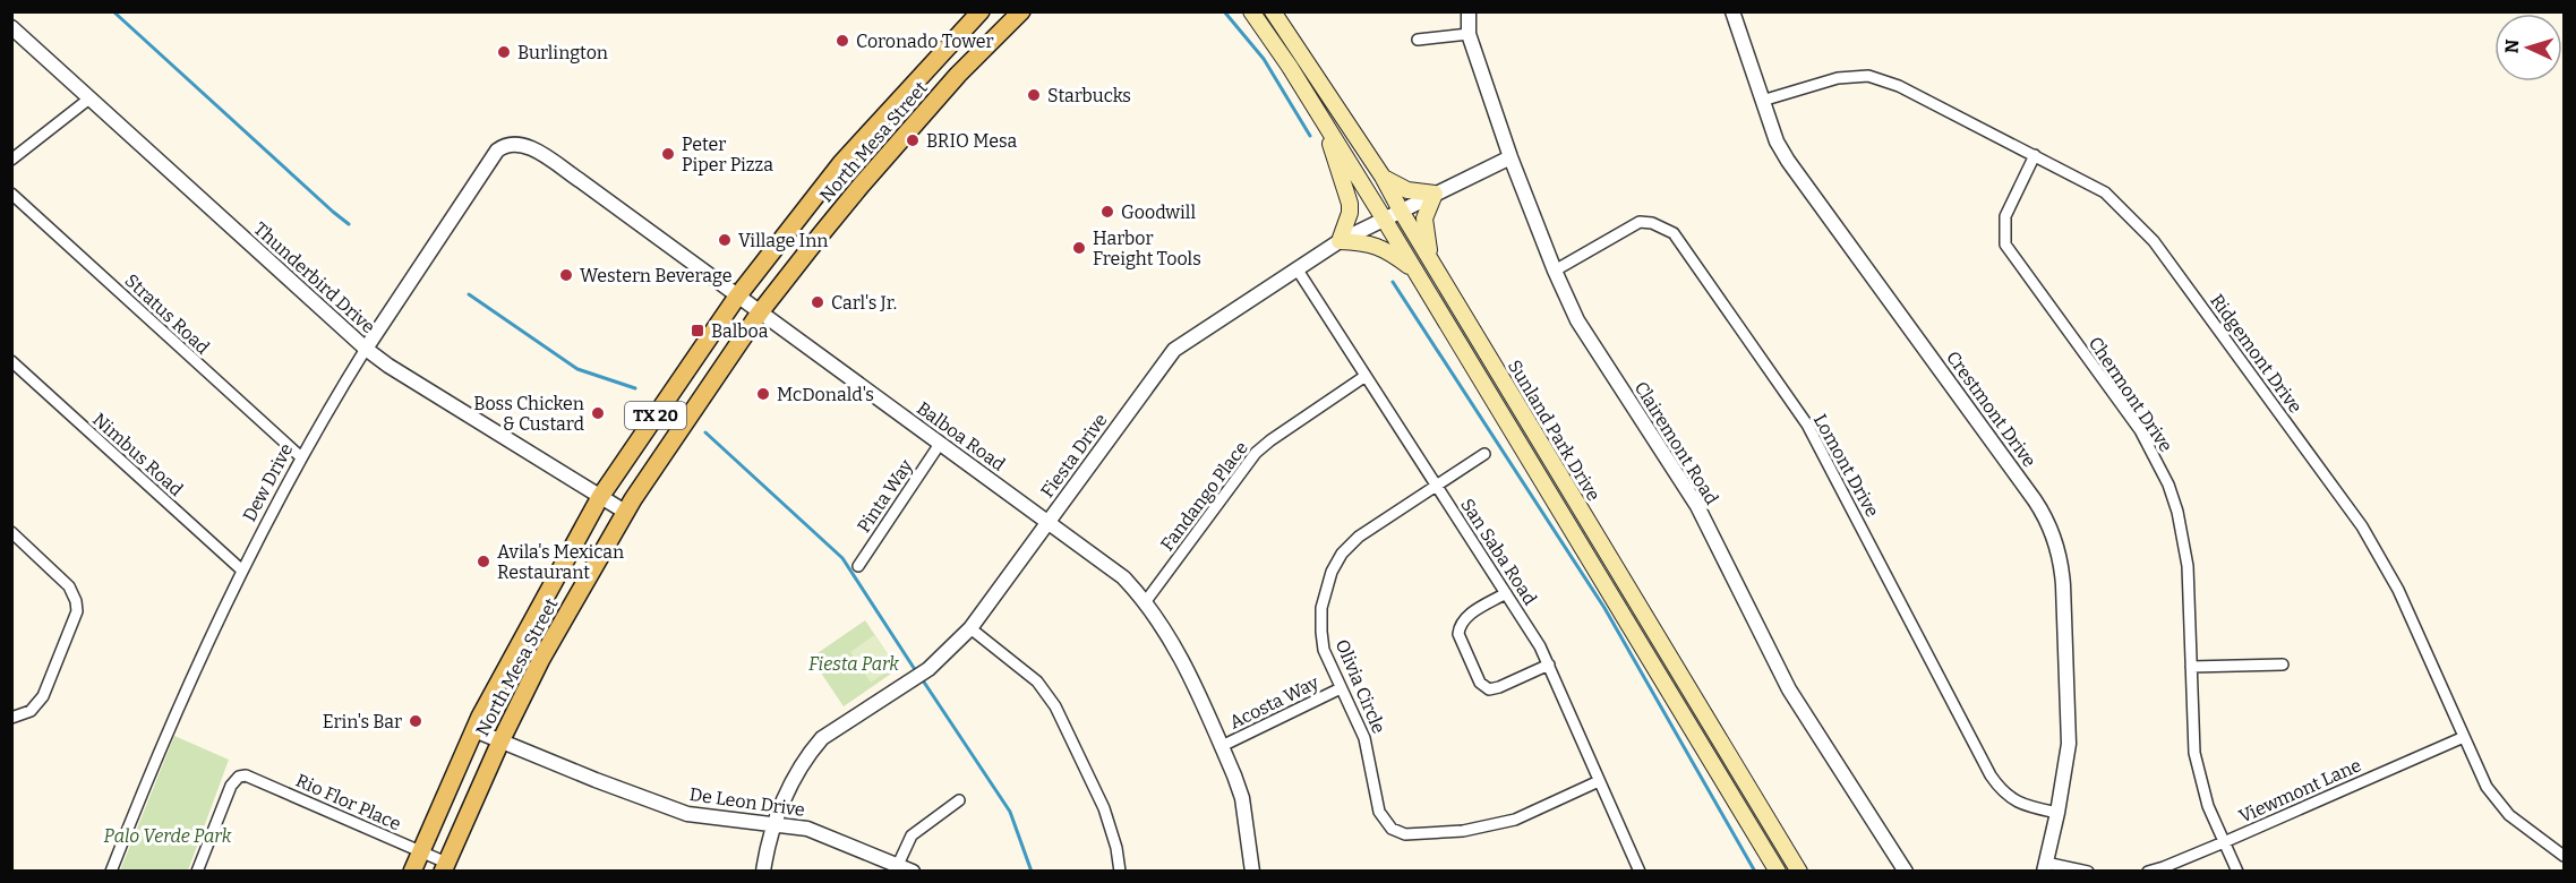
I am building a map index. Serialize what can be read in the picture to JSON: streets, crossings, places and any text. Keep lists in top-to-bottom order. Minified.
{"streets":{"main road":["North Mesa Street","TX 20","Sunland Park Drive"],"street":["Thunderbird Drive","Stratus Road","Ridgemont Drive","Chermont Drive","Crestmont Drive","Balboa Road","Clairemont Road","Nimbus Road","Fiesta Drive","Lomont Drive","Dew Drive","Pinta Way","Fandango Place","San Saba Road","Olivia Circle","Acosta Way","Viewmont Lane","Rio Flor Place","De Leon Drive"]},"crossings":[["North Mesa Street","Thunderbird Drive"],["North Mesa Street","Balboa Road"],["North Mesa Street","Rio Flor Place"],["North Mesa Street","De Leon Drive"],["Thunderbird Drive","Dew Drive"],["Stratus Road","Dew Drive"],["Ridgemont Drive","Chermont Drive"],["Ridgemont Drive","Crestmont Drive"],["Ridgemont Drive","Viewmont Lane"],["Chermont Drive","Viewmont Lane"],["Crestmont Drive","Lomont Drive"],["Sunland Park Drive","Fiesta Drive"],["Balboa Road","Fiesta Drive"],["Balboa Road","Dew Drive"],["Balboa Road","Pinta Way"],["Balboa Road","Fandango Place"],["Balboa Road","Acosta Way"],["Clairemont Road","Fiesta Drive"],["Clairemont Road","Lomont Drive"],["Nimbus Road","Dew Drive"],["Fiesta Drive","San Saba Road"],["Fiesta Drive","De Leon Drive"],["Fandango Place","San Saba Road"],["San Saba Road","Olivia Circle"],["Olivia Circle","Acosta Way"]],"parks":["Fiesta Park","Palo Verde Park"],"places":{"other":["Coronado Tower","Burlington","Starbucks","BRIO Mesa","Peter Piper Pizza","Goodwill","Village Inn","Harbor Freight Tools","Western Beverage","Carl's Jr.","McDonald's","Boss Chicken & Custard","Avila's Mexican Restaurant","Erin's Bar"],"transit":["Balboa"]},"north":"left"}
